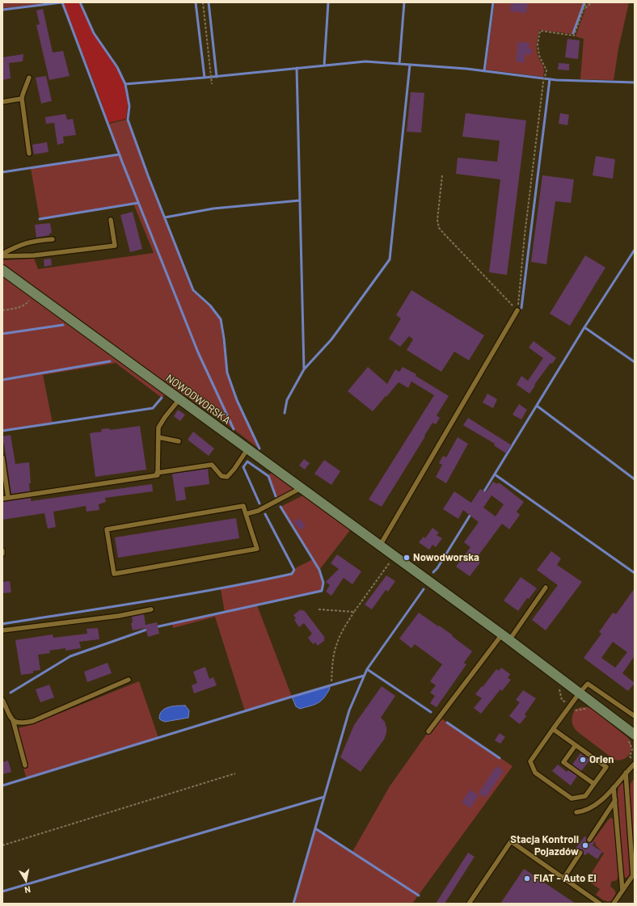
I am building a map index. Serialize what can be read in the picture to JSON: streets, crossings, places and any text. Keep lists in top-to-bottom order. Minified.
{"streets":{"street":["NOWODWORSKA"]},"places":["Nowodworska","Orlen","Stacja Kontroli Pojazdów","FIAT - Auto El"],"north":"bottom"}
